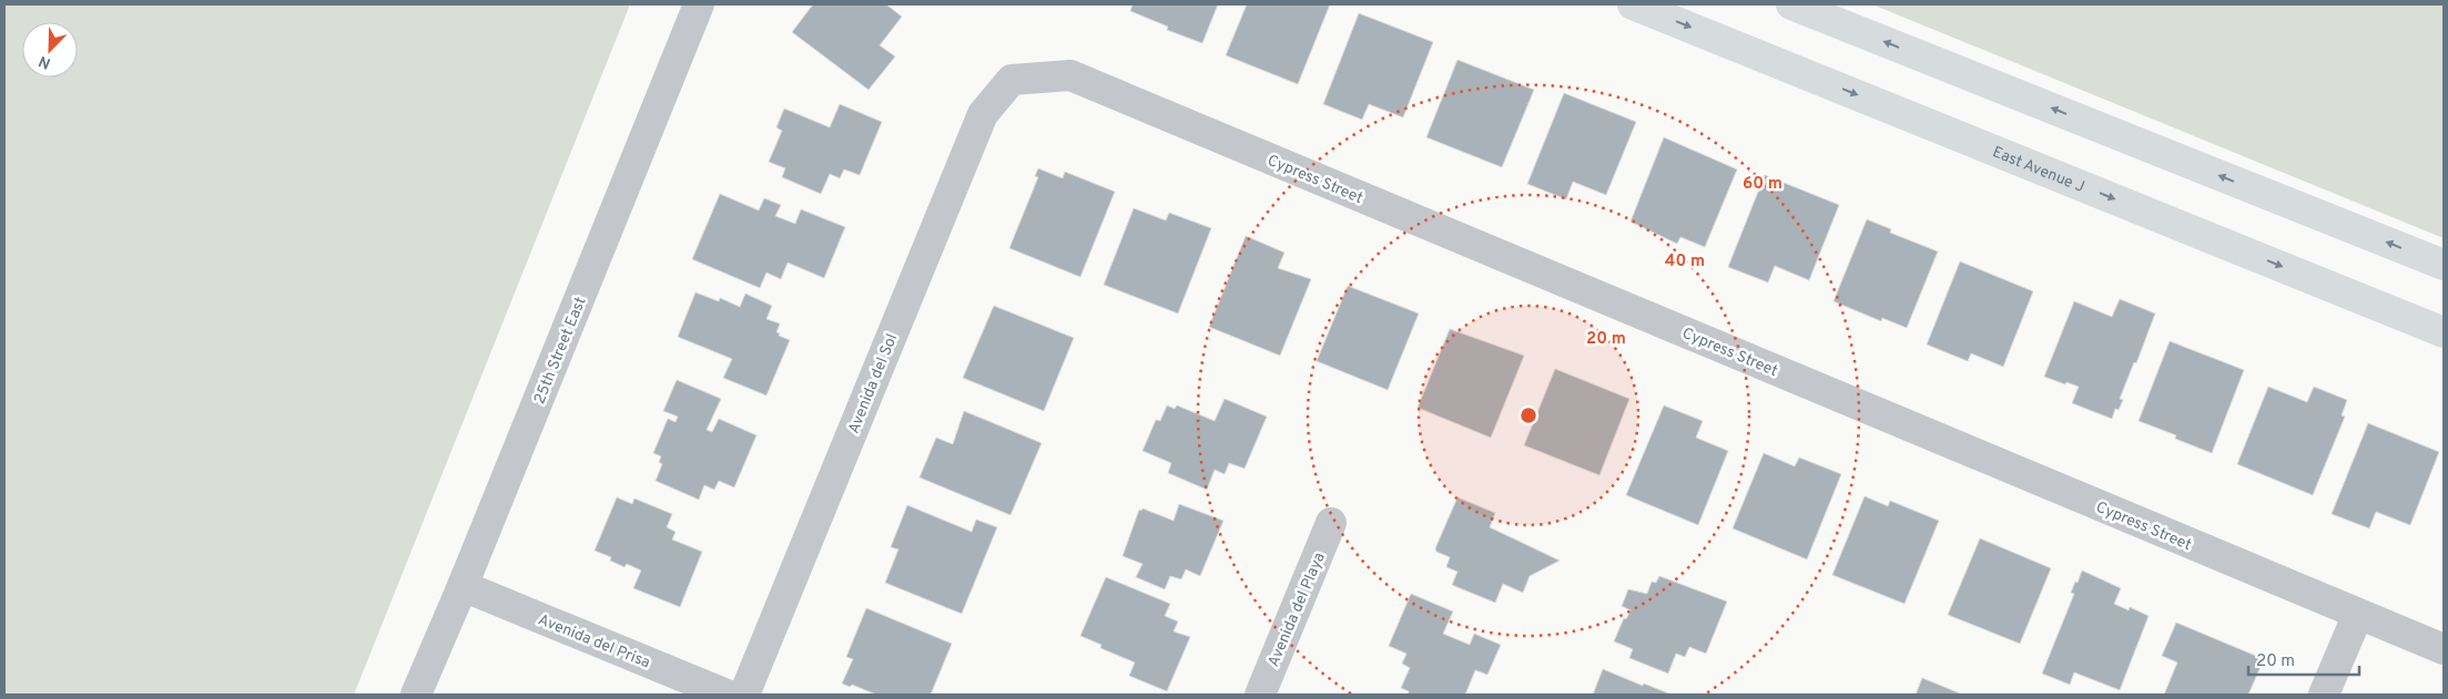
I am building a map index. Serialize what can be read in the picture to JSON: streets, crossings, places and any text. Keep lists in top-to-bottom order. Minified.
{"streets":{"main road":["East Avenue J"],"street":["Cypress Street","25th Street East","Avenida del Sol","Avenida del Playa","Avenida del Prisa"]},"crossings":[["Cypress Street","Avenida del Sol"],["25th Street East","Avenida del Prisa"]],"scale_bar":"20 m","north":"bottom left","rings":["60 m","40 m","20 m"]}
